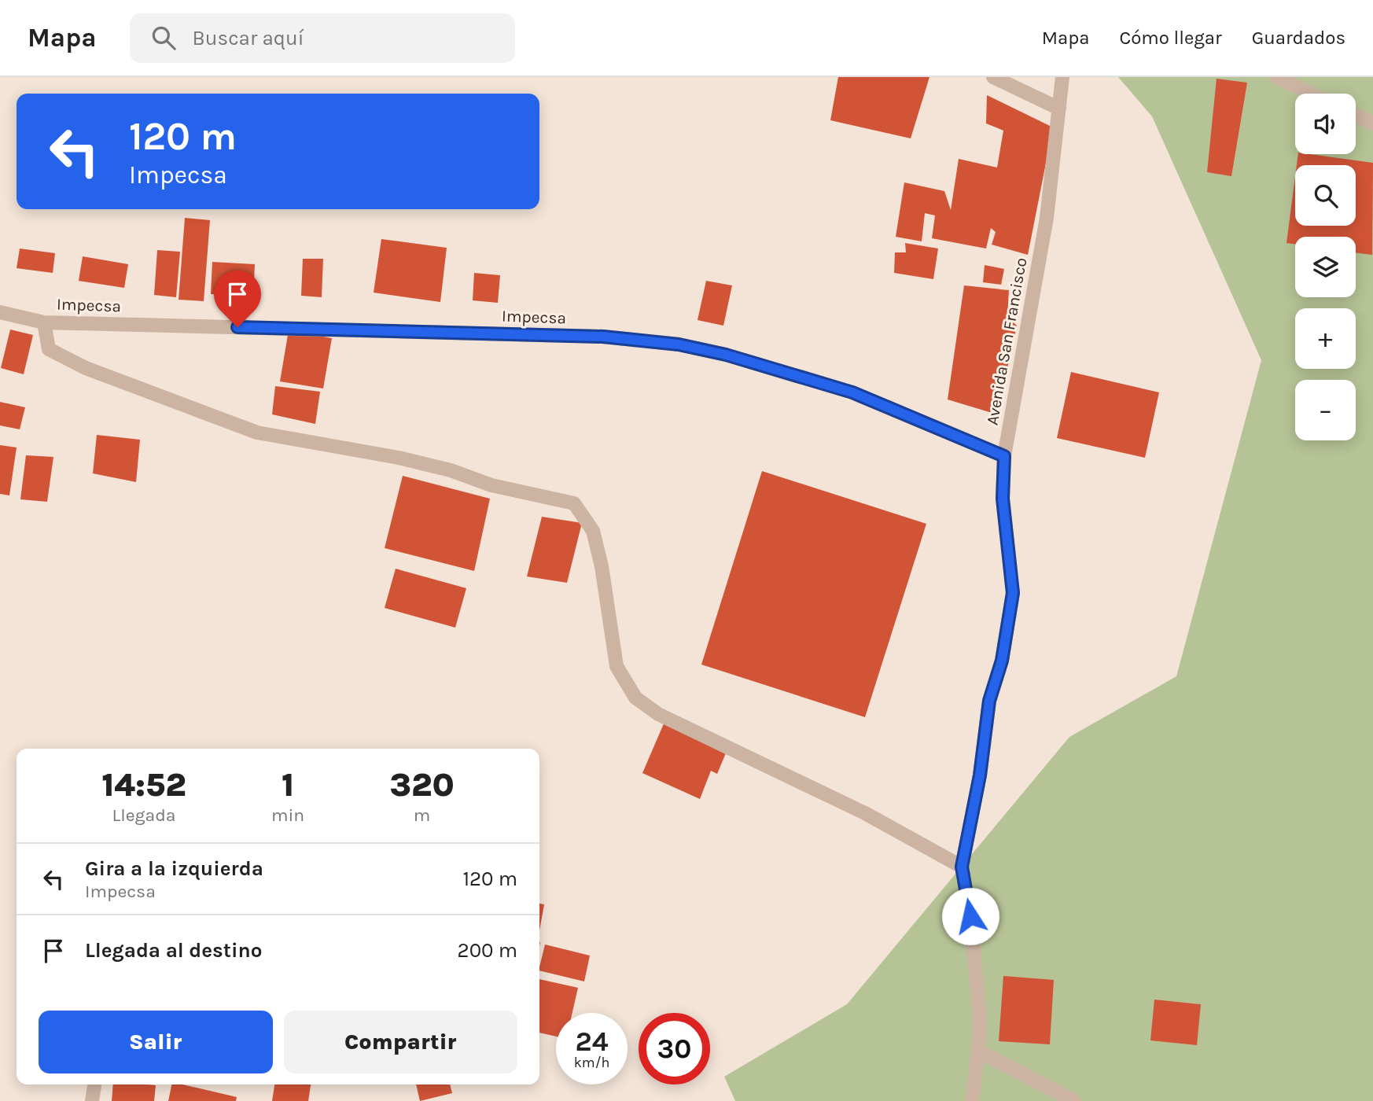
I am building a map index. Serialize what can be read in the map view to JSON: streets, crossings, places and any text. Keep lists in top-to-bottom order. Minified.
{"streets":{"street":["Impecsa","Avenida San Francisco"]},"crossings":[["Impecsa","Avenida San Francisco"]],"page":{"header":"Mapa","search":"Buscar aquí","nav":["Mapa","Cómo llegar","Guardados"],"map_buttons":["+","−"],"turn":["120 m","Impecsa"],"eta":["14:52","Llegada","1","min","320","m"],"list":[{"name":"Gira a la izquierda","note":"Impecsa","value":"120 m"},{"name":"Llegada al destino","value":"200 m"}],"buttons":["Salir","Compartir"],"speed":"24 km/h","limit":"30"}}
